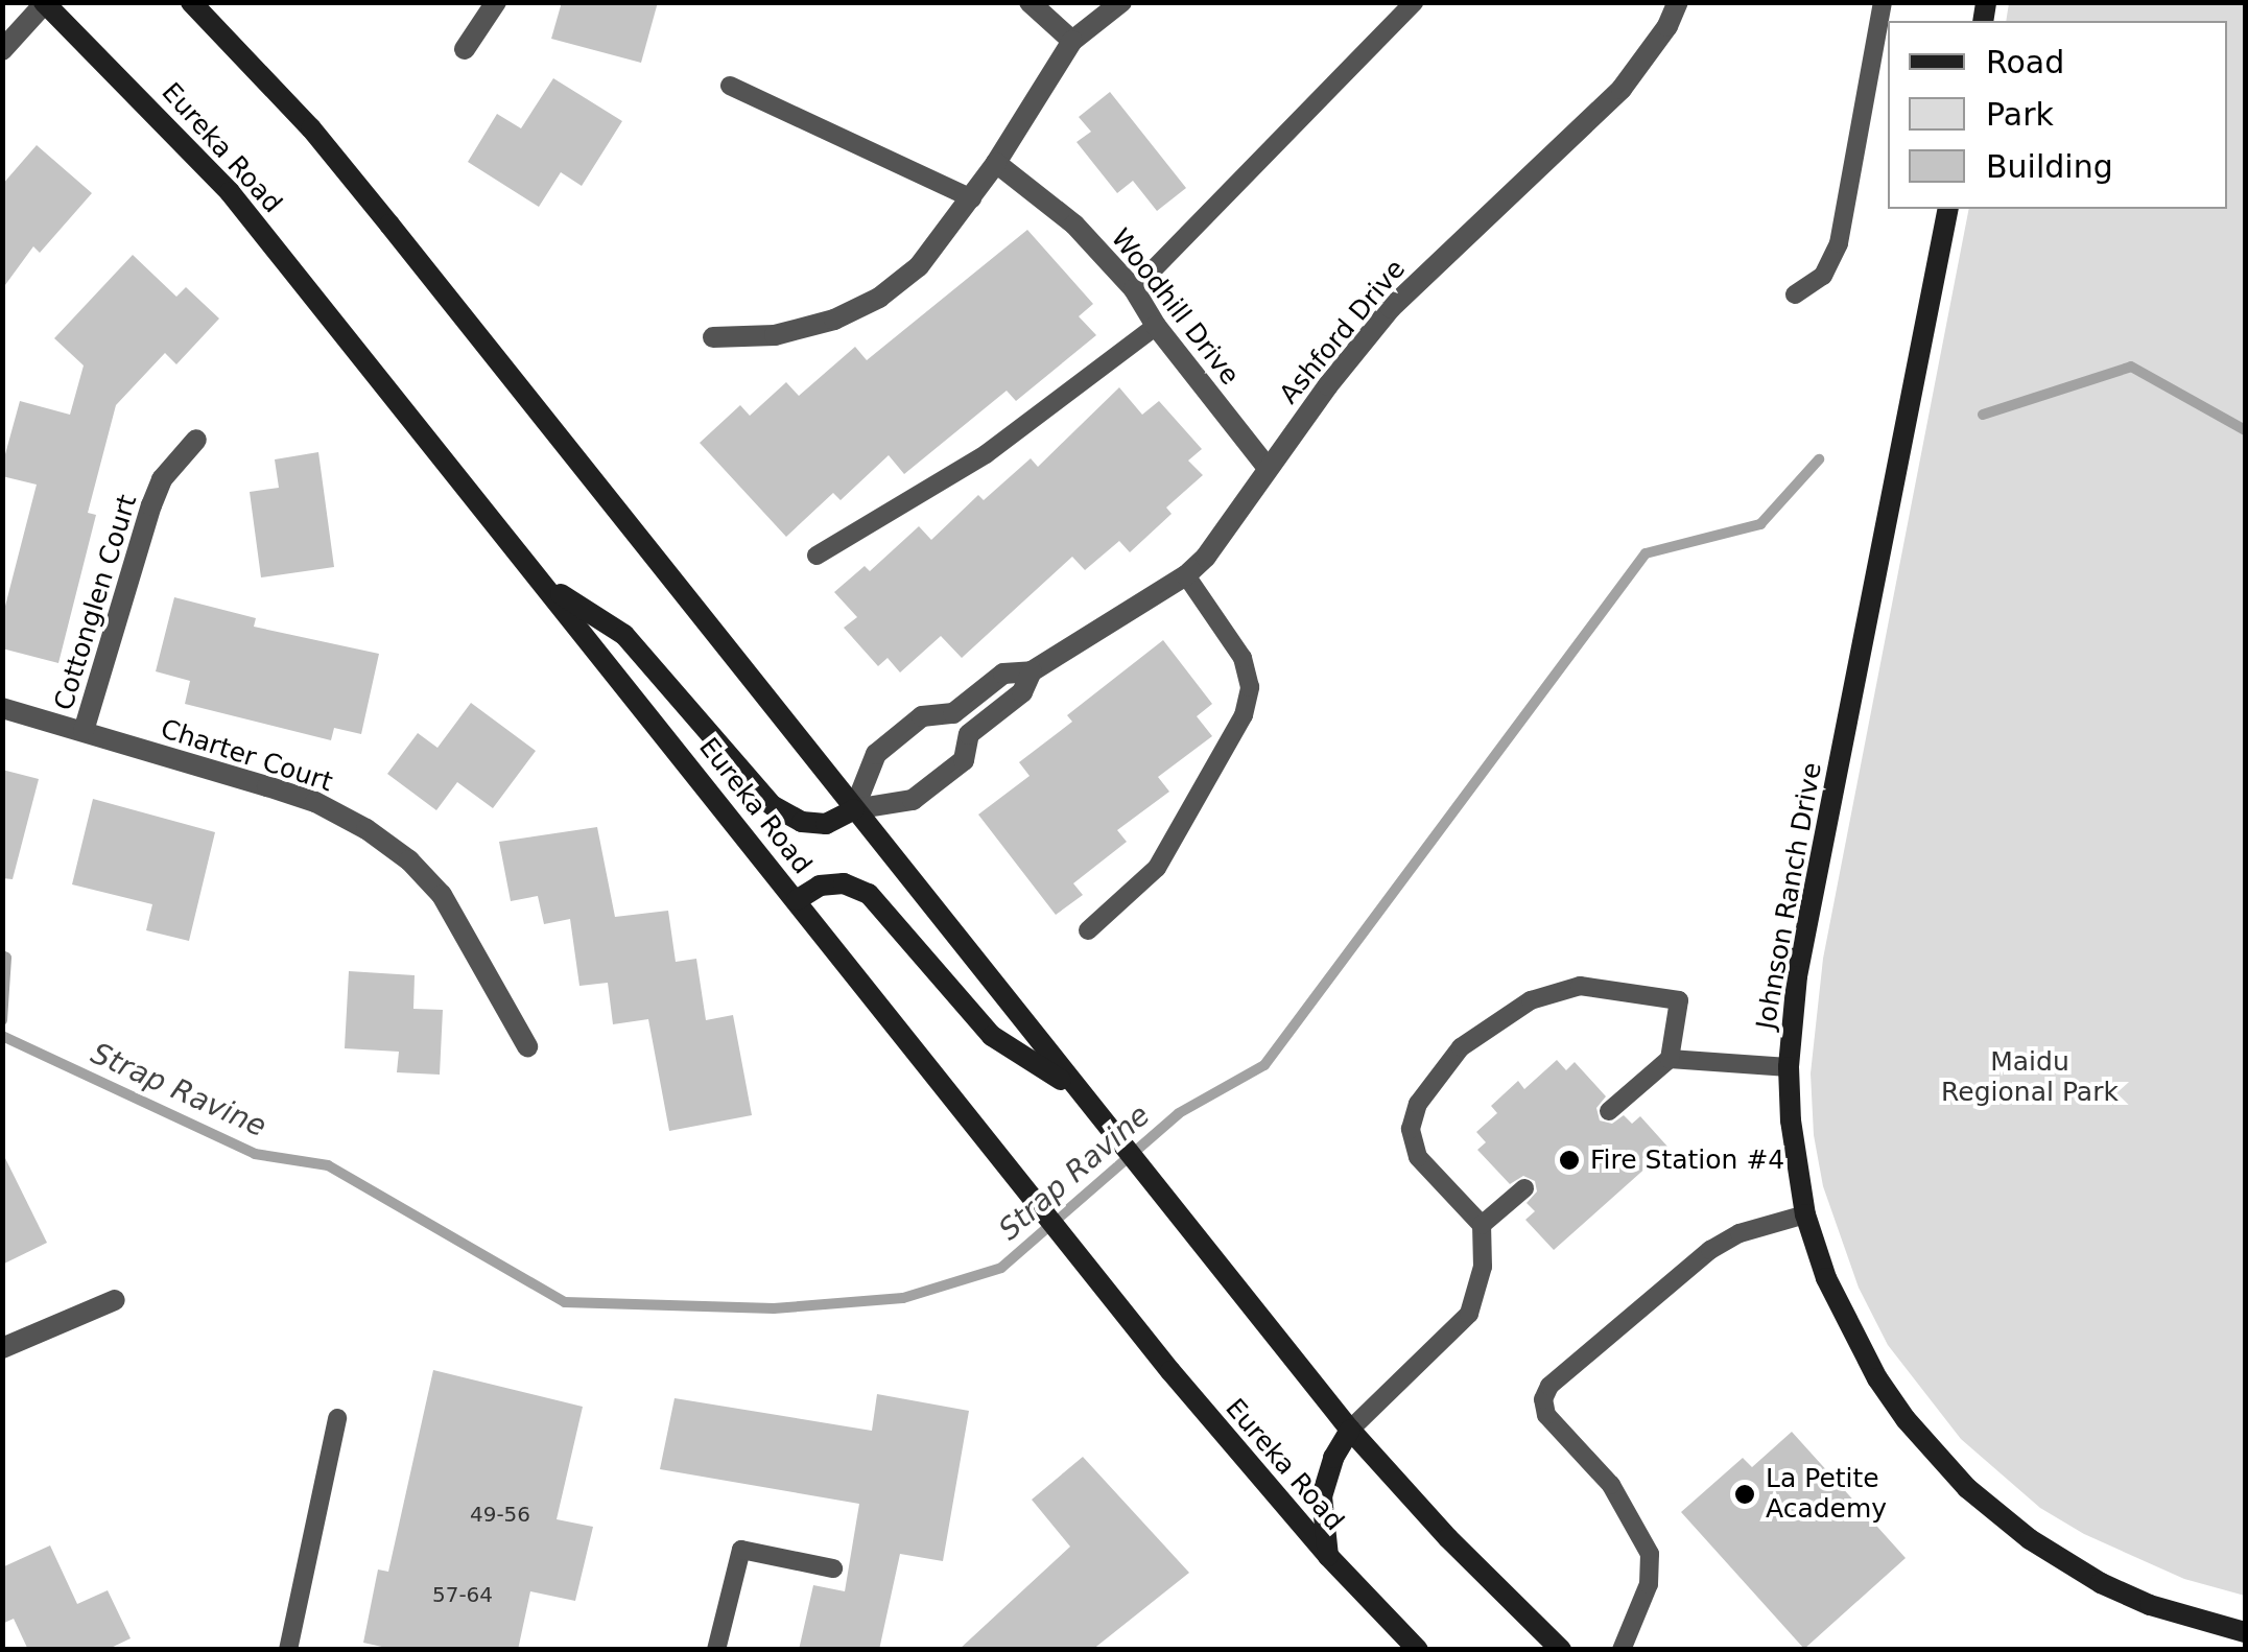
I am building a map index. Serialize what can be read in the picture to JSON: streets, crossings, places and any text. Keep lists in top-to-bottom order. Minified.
{"streets":{"main road":["Eureka Road","Johnson Ranch Drive"],"street":["Woodhill Drive","Ashford Drive","Cottonglen Court","Charter Court"]},"crossings":[["Woodhill Drive","Ashford Drive"],["Cottonglen Court","Charter Court"]],"water":["Strap Ravine"],"parks":["Maidu Regional Park"],"places":["Fire Station #4","La Petite Academy"],"house_numbers":["49-56","57-64"],"legend":["Road","Park","Building"]}
